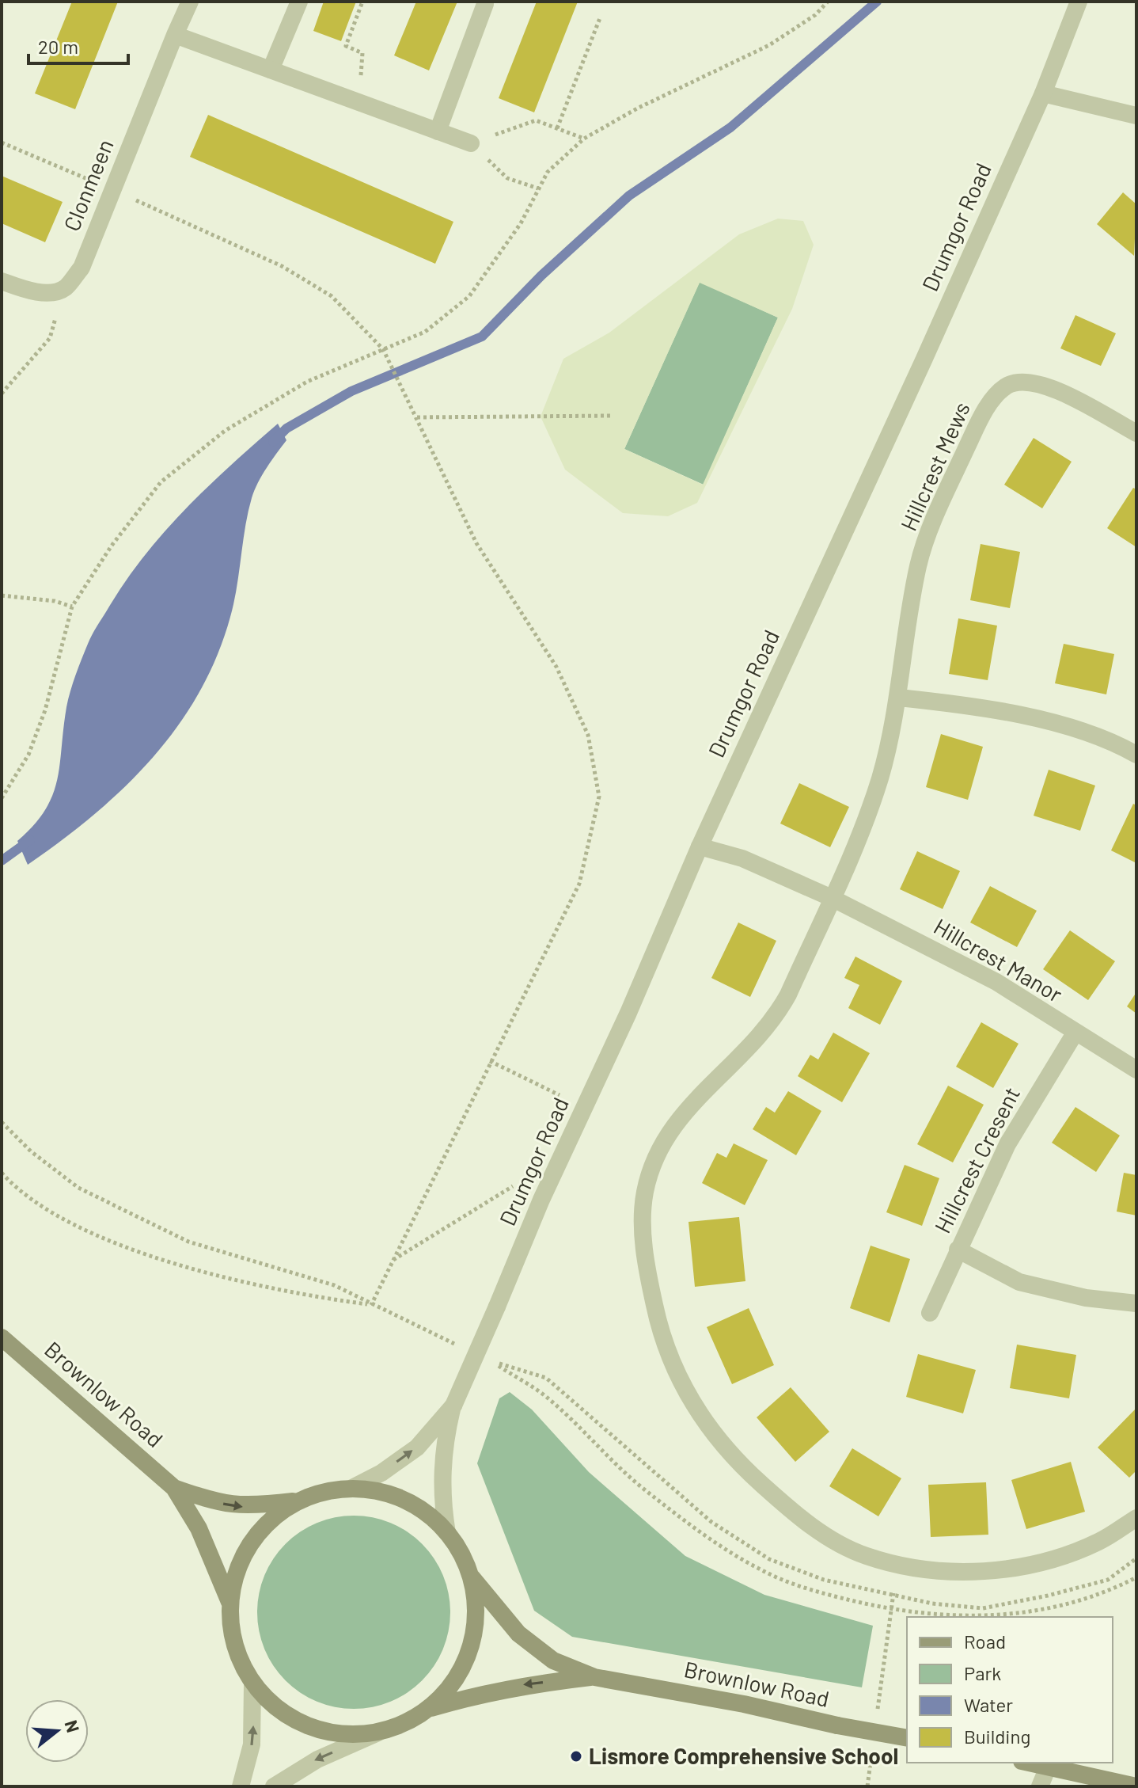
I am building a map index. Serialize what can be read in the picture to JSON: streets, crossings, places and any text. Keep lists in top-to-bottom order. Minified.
{"streets":{"main road":["Brownlow Road"],"street":["Clonmeen","Drumgor Road","Hillcrest Mews","Hillcrest Manor","Hillcrest Cresent"]},"crossings":[["Drumgor Road","Hillcrest Manor"],["Hillcrest Manor","Hillcrest Cresent"]],"places":["Lismore Comprehensive School"],"legend":["Road","Park","Water","Building"],"scale_bar":"20 m","north":"right"}
